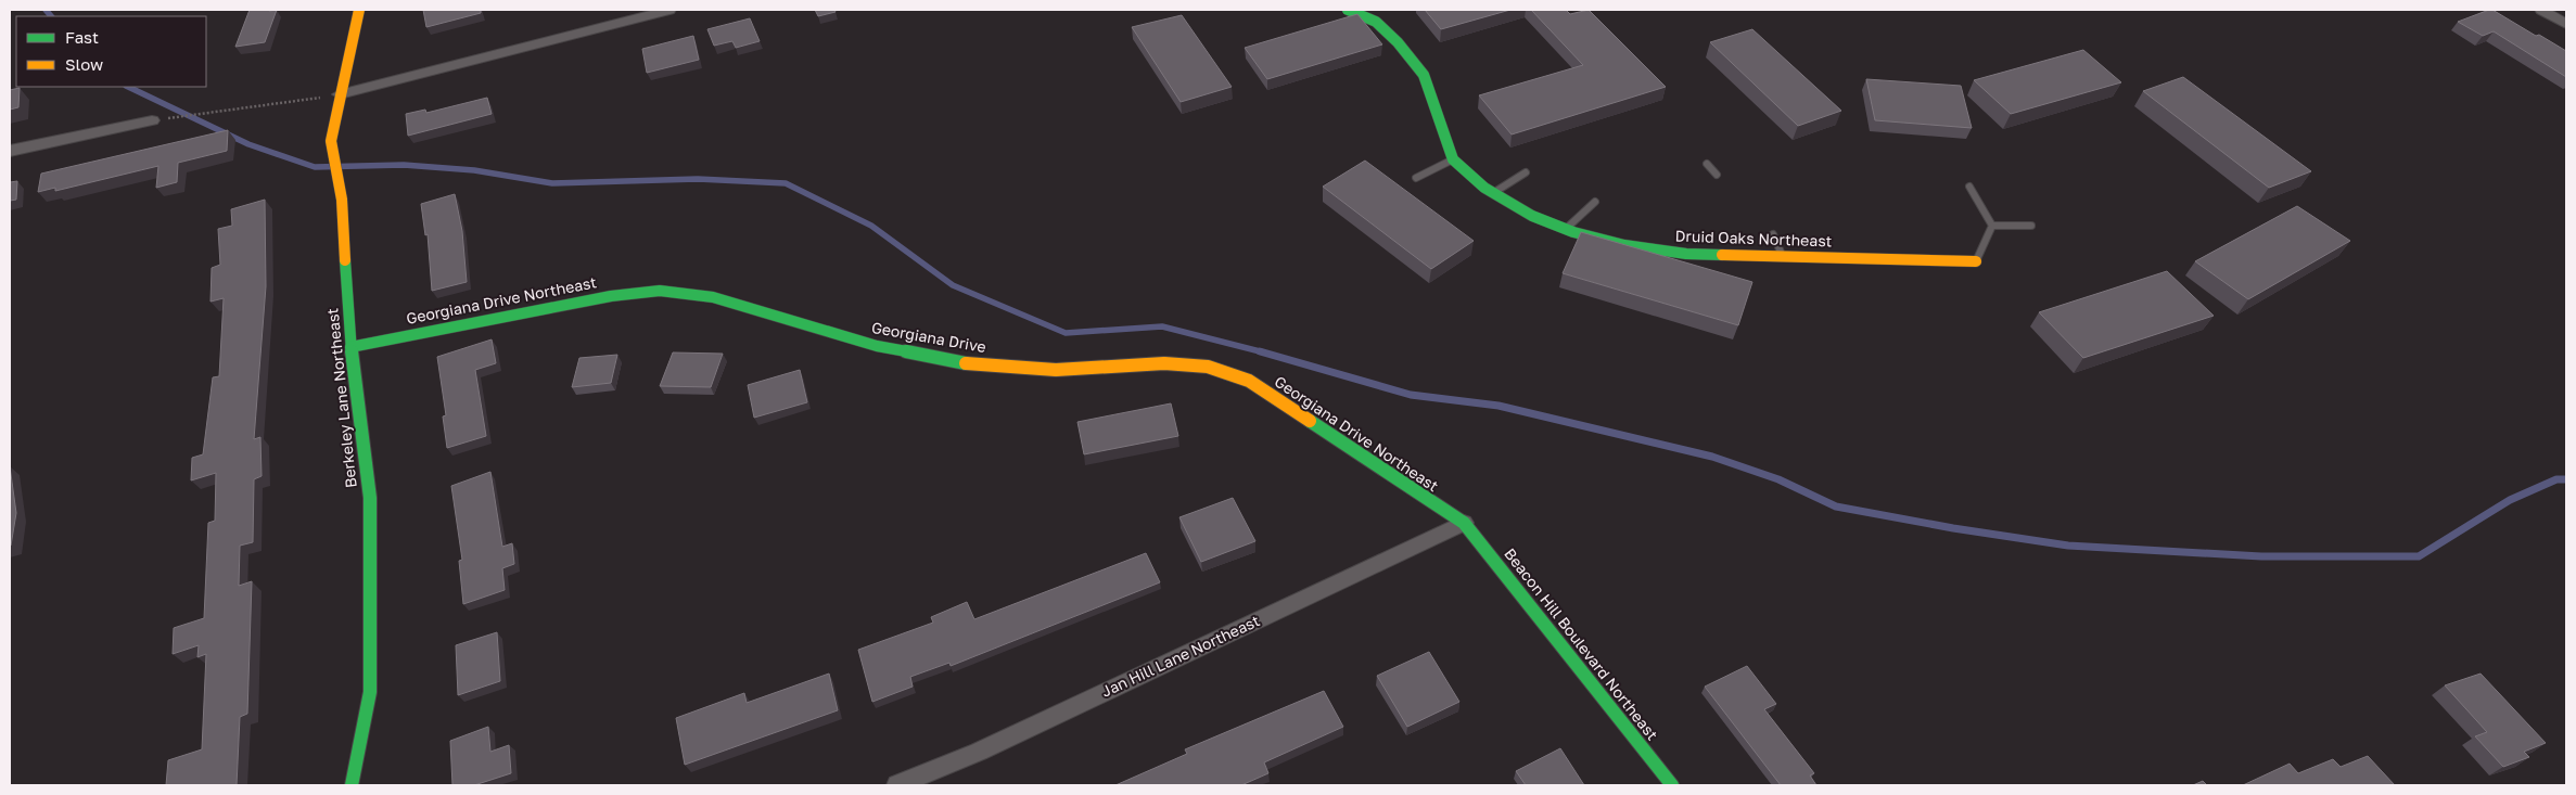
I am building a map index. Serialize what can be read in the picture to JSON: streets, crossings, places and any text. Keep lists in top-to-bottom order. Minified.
{"streets":{"street":["Druid Oaks Northeast","Georgiana Drive Northeast","Georgiana Drive","Berkeley Lane Northeast","Beacon Hill Boulevard Northeast","Jan Hill Lane Northeast"]},"crossings":[["Georgiana Drive Northeast","Georgiana Drive"],["Georgiana Drive Northeast","Berkeley Lane Northeast"],["Georgiana Drive Northeast","Beacon Hill Boulevard Northeast"],["Georgiana Drive Northeast","Jan Hill Lane Northeast"],["Beacon Hill Boulevard Northeast","Jan Hill Lane Northeast"]],"legend":["Fast","Slow"]}
